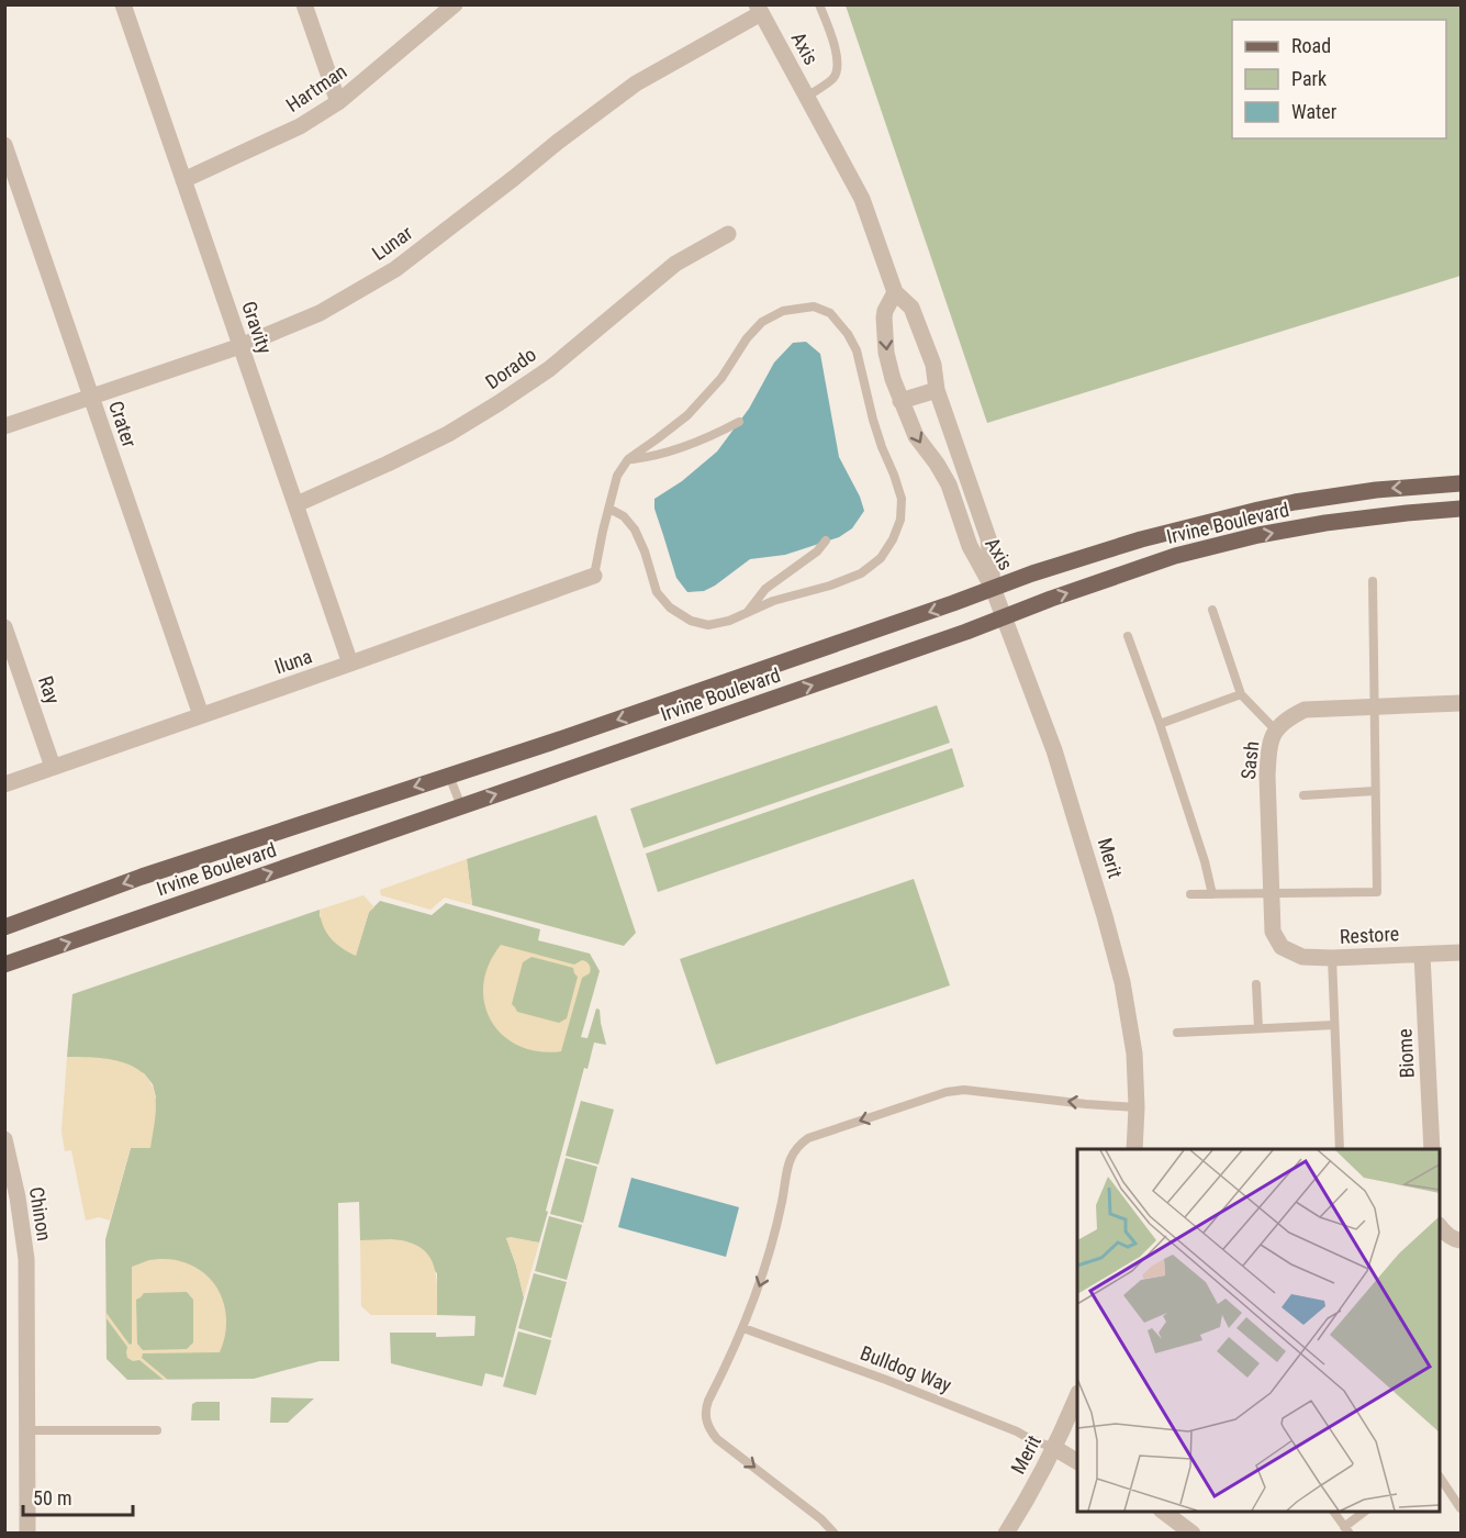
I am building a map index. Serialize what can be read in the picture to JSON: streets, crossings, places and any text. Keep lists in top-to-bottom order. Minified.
{"streets":{"main road":["Irvine Boulevard"],"street":["Axis","Hartman","Lunar","Gravity","Dorado","Crater","Iluna","Ray","Sash","Merit","Restore","Biome","Chinon"],"lane":["Bulldog Way"]},"crossings":[["Axis","Lunar"],["Axis","Irvine Boulevard"],["Axis","Merit"],["Hartman","Gravity"],["Lunar","Gravity"],["Lunar","Crater"],["Gravity","Dorado"],["Gravity","Iluna"],["Crater","Iluna"],["Irvine Boulevard","Merit"],["Iluna","Ray"],["Sash","Restore"],["Merit","Bulldog Way"],["Restore","Biome"]],"legend":["Road","Park","Water"],"scale_bar":"50 m"}
